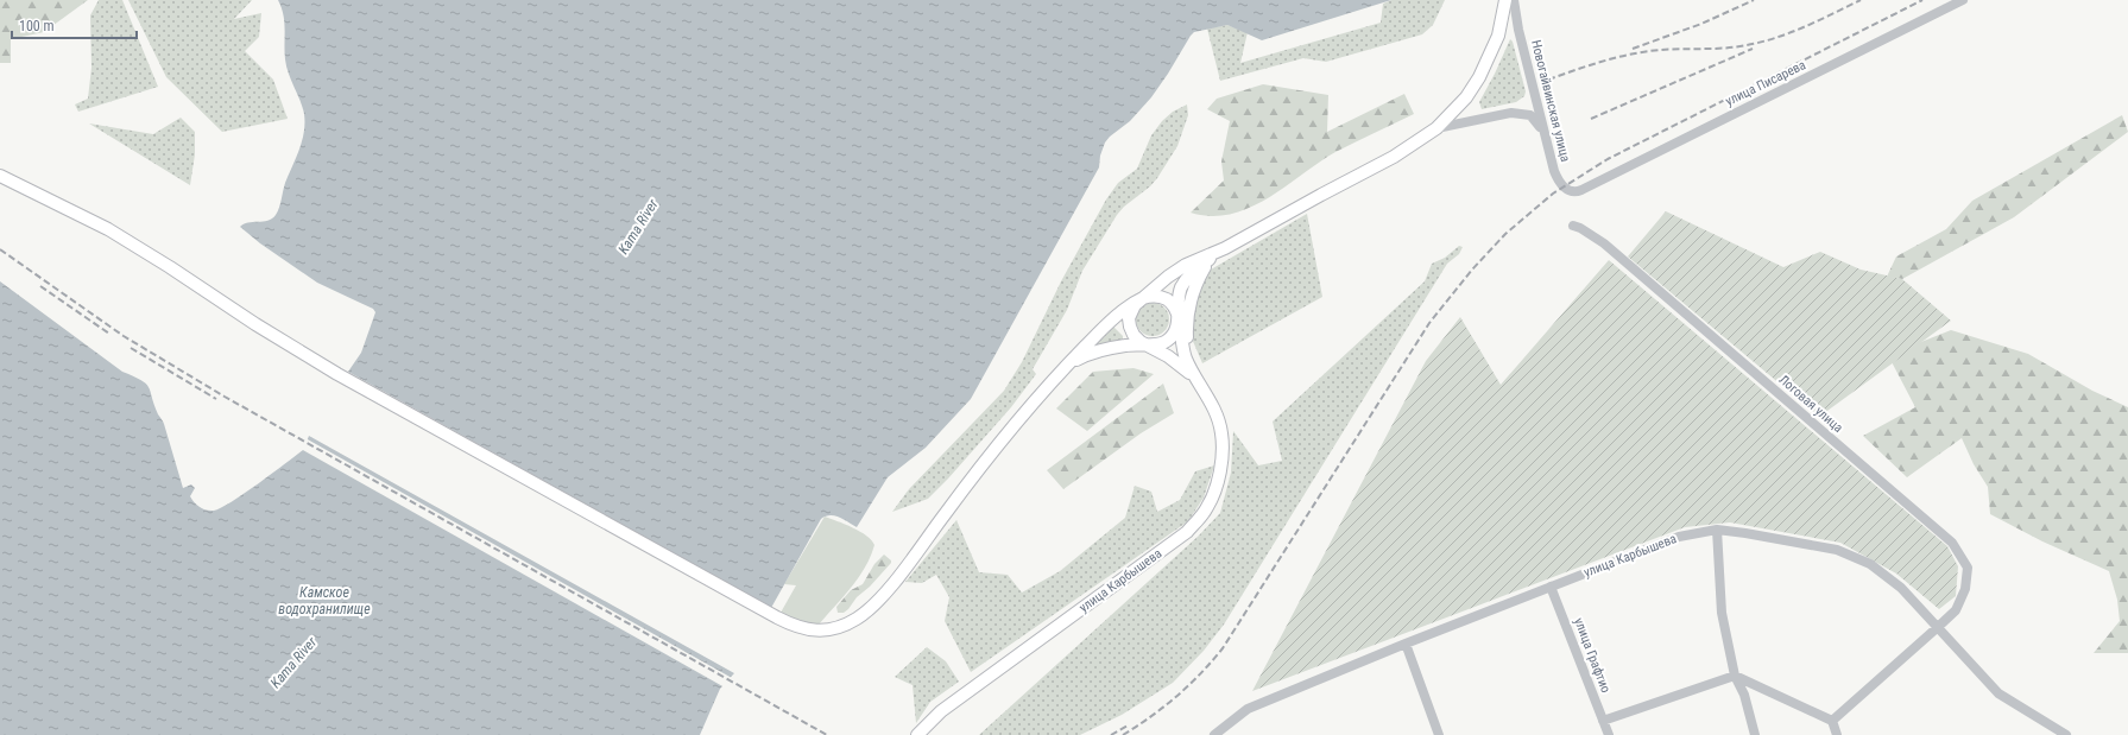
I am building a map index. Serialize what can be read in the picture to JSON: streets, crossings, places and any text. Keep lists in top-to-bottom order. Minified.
{"streets":{"main road":["улица Карбышева"],"street":["улица Писарева","Новогайвинская улица","Логовая улица","улица Графтио"]},"crossings":[["улица Писарева","Новогайвинская улица"],["Логовая улица","улица Карбышева"],["улица Карбышева","улица Графтио"]],"water":["Kama River","Камское водохранилище"],"scale_bar":"100 m"}
